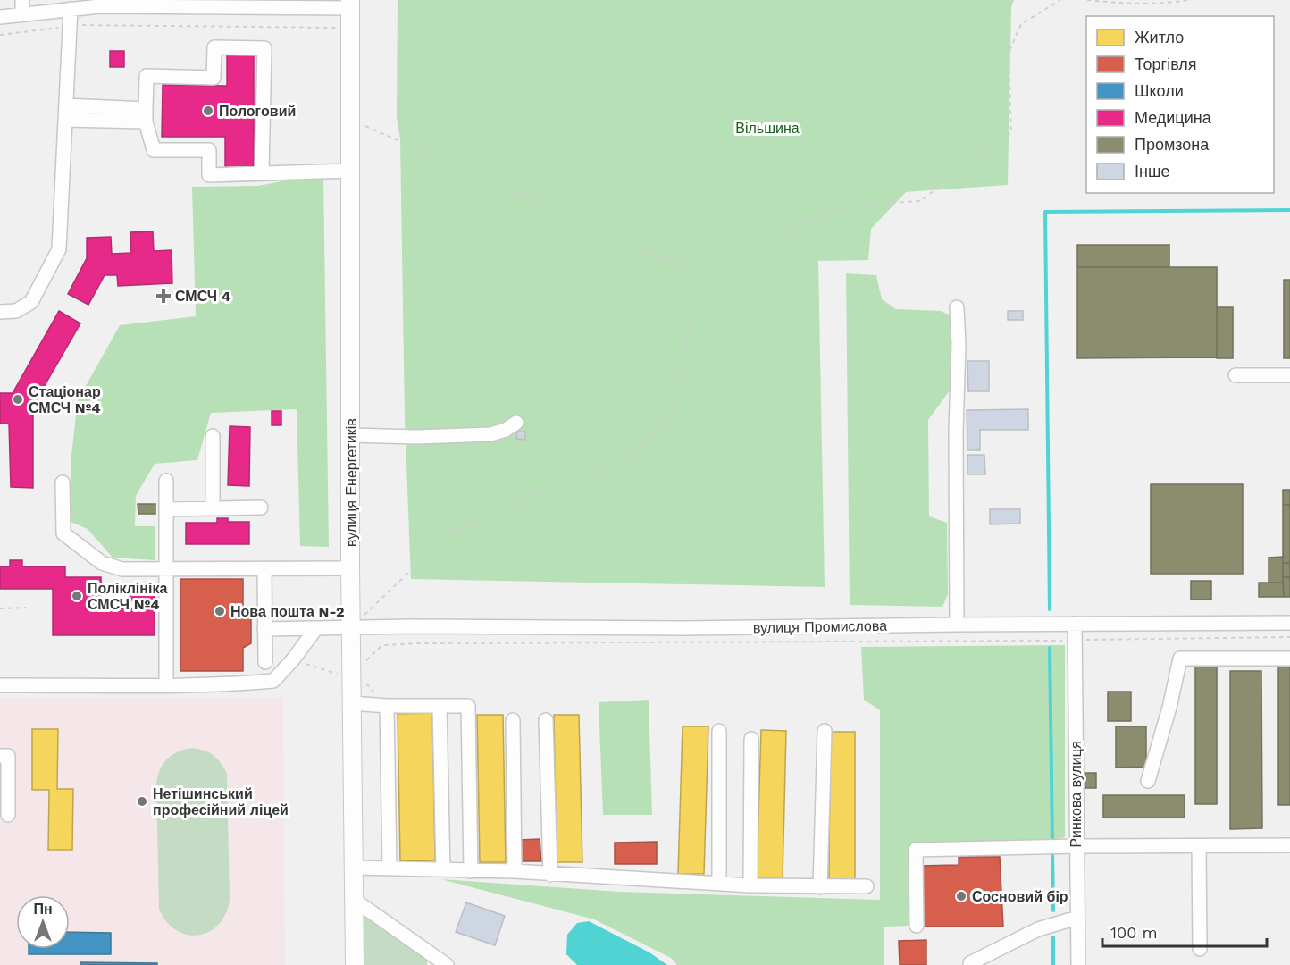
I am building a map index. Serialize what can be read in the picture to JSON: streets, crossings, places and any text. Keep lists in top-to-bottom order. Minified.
{"streets":{"main road":["вулиця Енергетиків"],"street":["вулиця Промислова","Ринкова вулиця"]},"crossings":[["вулиця Енергетиків","вулиця Промислова"],["вулиця Промислова","Ринкова вулиця"]],"parks":["Вільшина"],"places":{"other":["Пологовий","Стаціонар СМСЧ №4","Поліклініка СМСЧ №4","Нова пошта N-2","Нетішинський професійний ліцей","Сосновий бір"],"health":["СМСЧ 4"]},"legend":["Житло","Торгівля","Школи","Медицина","Промзона","Інше"],"scale_bar":"100 m","north":"top"}
